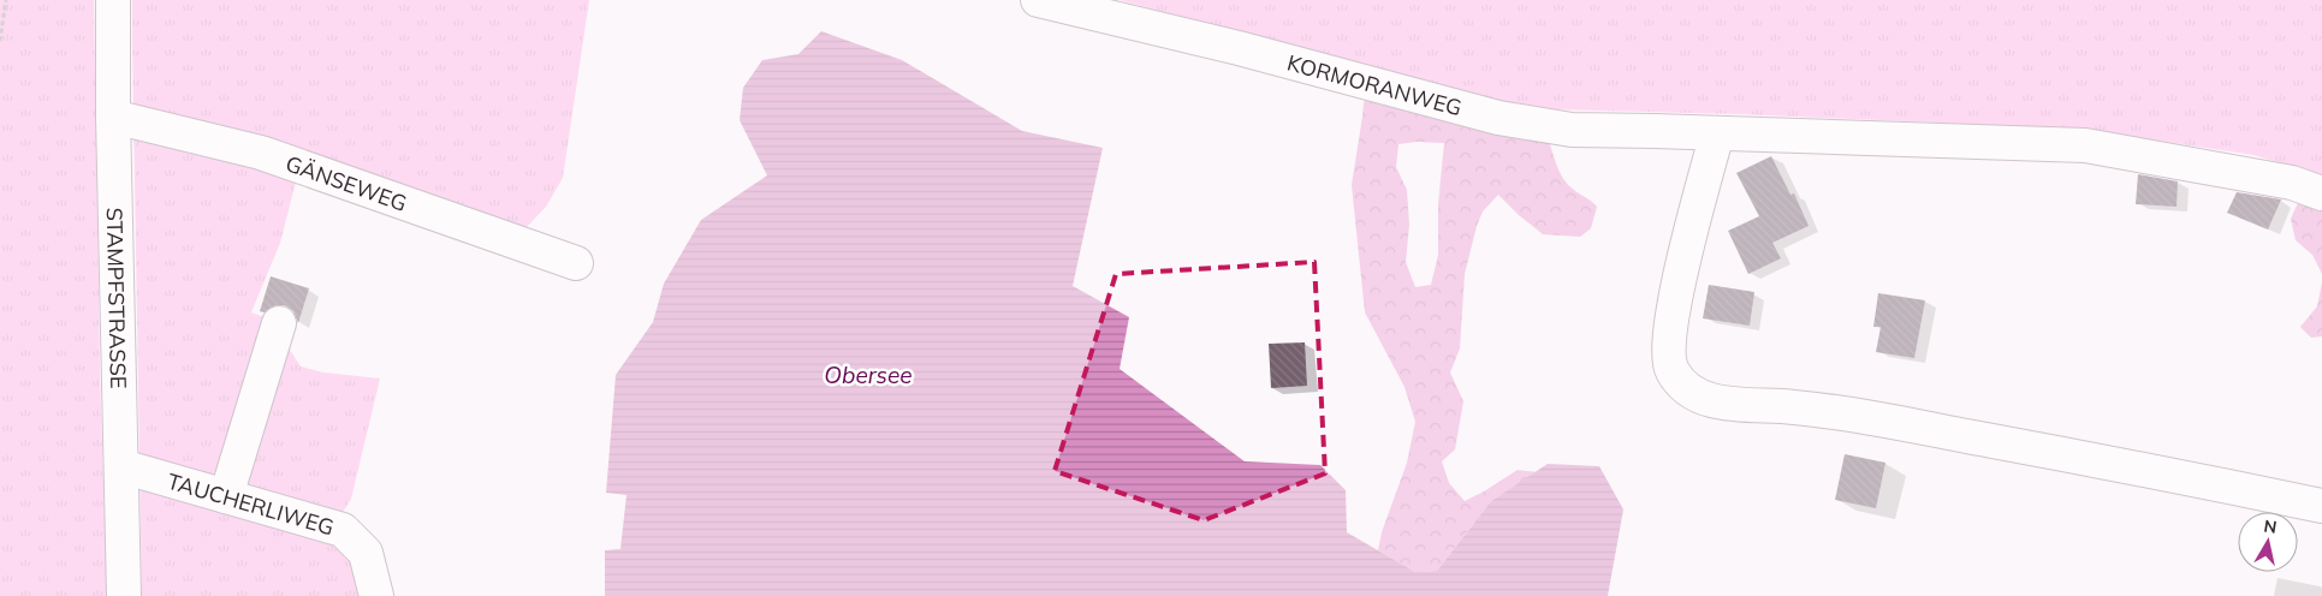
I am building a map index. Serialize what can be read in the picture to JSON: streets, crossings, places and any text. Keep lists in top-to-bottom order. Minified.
{"streets":{"street":["KORMORANWEG","GÄNSEWEG","STAMPFSTRASSE","TAUCHERLIWEG"]},"crossings":[["GÄNSEWEG","STAMPFSTRASSE"],["STAMPFSTRASSE","TAUCHERLIWEG"]],"water":["Obersee"],"north":"top"}
